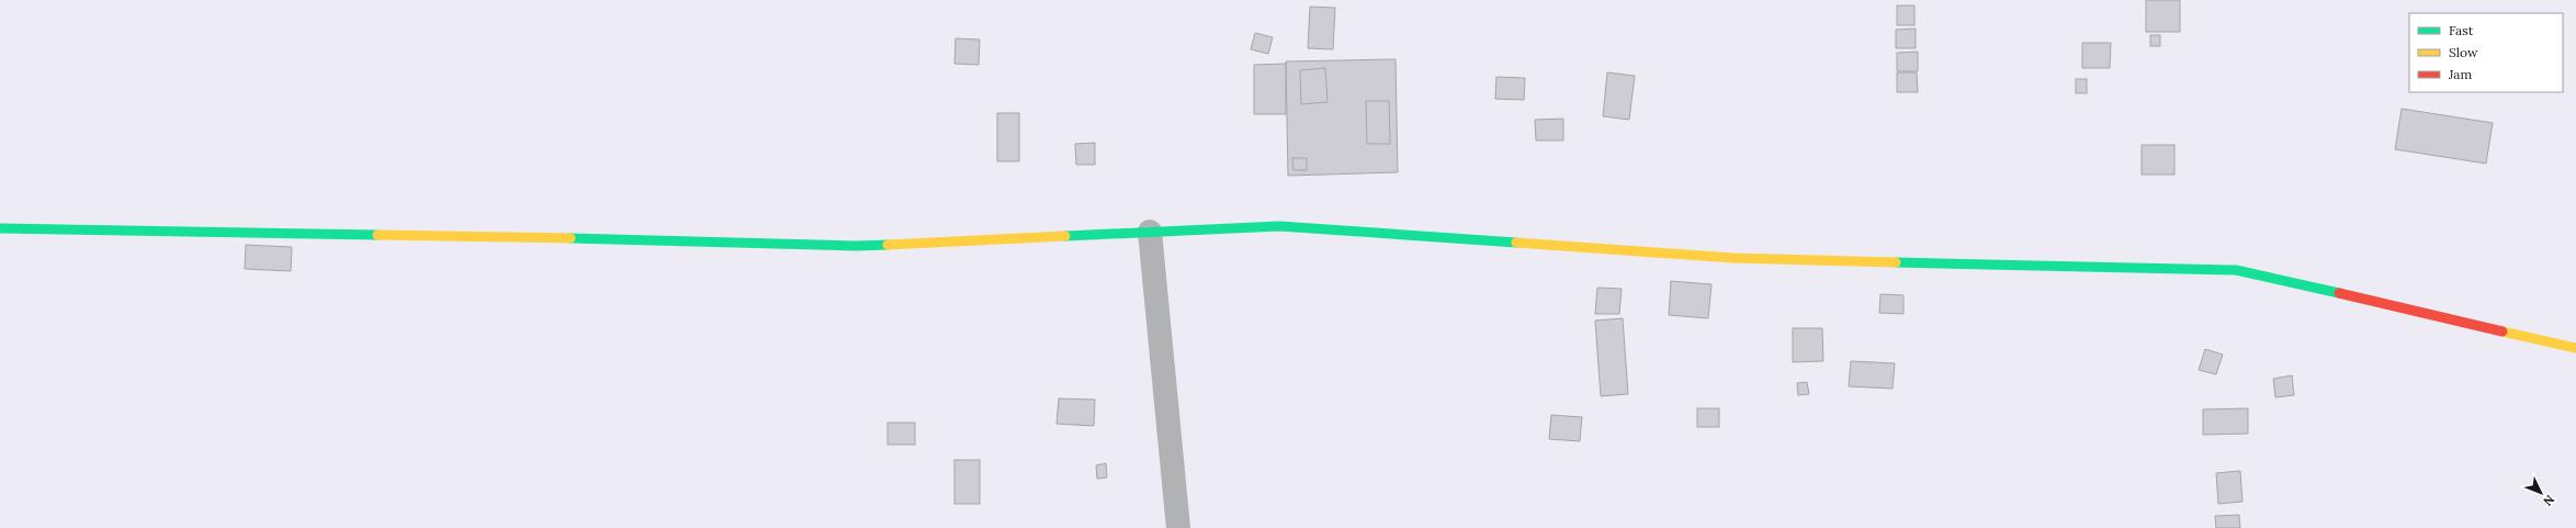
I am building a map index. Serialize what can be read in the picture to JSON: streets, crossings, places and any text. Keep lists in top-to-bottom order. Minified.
{"legend":["Fast","Slow","Jam"],"north":"bottom right"}
